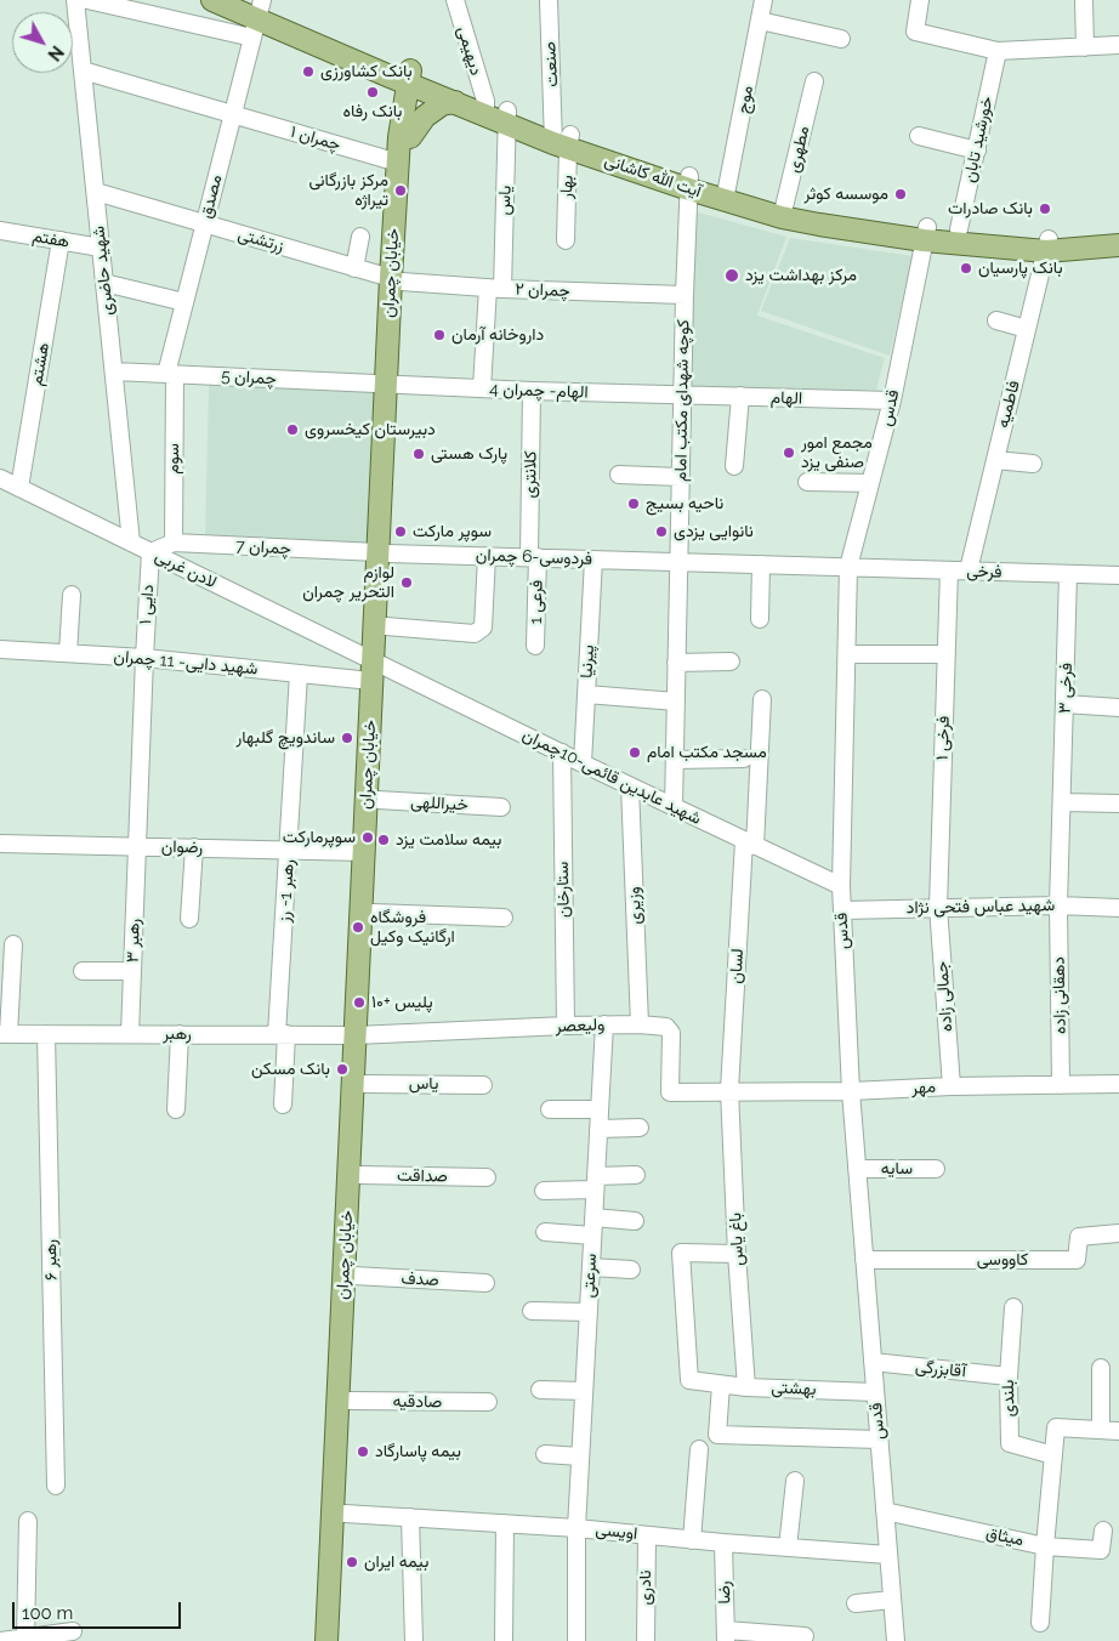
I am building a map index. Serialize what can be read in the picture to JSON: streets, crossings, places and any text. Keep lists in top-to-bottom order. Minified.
{"streets":{"main road":["آیت الله کاشانی","خیابان چمران"],"street":["دیهیمی","صنعت","موج","چمران ۱","خورشید تابان","مطهری","بهار","مصدق","یاس","هفتم","زرتشتی","شهید حاضری","چمران ۲","هشتم","چمران 5","الهام- چمران 4","الهام","کوچه شهدای مکتب امام","فاطمیه","قدس","سوم","کلانتری","چمران 7","فردوسی-6 چمران","لادن غربی","فرخی","فرعی 1","دایی ۱","پیرنیا","شهید دایی- 11 چمران","فرخی ۳","فرخی ۱","شهید عابدین قائمی-10چمران","خیراللهی","رضوان","ستارخان","رهبر 1- رز","وزیری","شهید عباس فتحی نژاد","رهبر ۳","لسان","دهقانی زاده","جمالی زاده","ولیعصر","رهبر","مهر","سایه","صداقت","باغ یاس","رهبر ۶","کاووسی","سرعتی","صدف","آقابزرگی","بهشتی","بلندی","صادقیه","اویسی","میثاق","نادری","رضا"]},"crossings":[["دیهیمی","آیت الله کاشانی"],["صنعت","آیت الله کاشانی"],["صنعت","بهار"],["موج","آیت الله کاشانی"],["چمران ۱","مصدق"],["چمران ۱","خیابان چمران"],["خورشید تابان","آیت الله کاشانی"],["مطهری","آیت الله کاشانی"],["آیت الله کاشانی","بهار"],["آیت الله کاشانی","مصدق"],["آیت الله کاشانی","یاس"],["آیت الله کاشانی","خیابان چمران"],["آیت الله کاشانی","کوچه شهدای مکتب امام"],["آیت الله کاشانی","فاطمیه"],["آیت الله کاشانی","قدس"],["مصدق","زرتشتی"],["مصدق","چمران 5"],["مصدق","سوم"],["یاس","خیابان چمران"],["یاس","چمران ۲"],["یاس","الهام- چمران 4"],["هفتم","شهید حاضری"],["هفتم","هشتم"],["زرتشتی","شهید حاضری"],["زرتشتی","خیابان چمران"],["زرتشتی","چمران ۲"],["شهید حاضری","چمران 5"],["شهید حاضری","لادن غربی"],["خیابان چمران","چمران ۲"],["خیابان چمران","چمران 5"],["خیابان چمران","الهام- چمران 4"],["خیابان چمران","چمران 7"],["خیابان چمران","فردوسی-6 چمران"],["خیابان چمران","لادن غربی"],["خیابان چمران","شهید دایی- 11 چمران"],["خیابان چمران","شهید عابدین قائمی-10چمران"],["خیابان چمران","خیراللهی"],["خیابان چمران","رضوان"],["خیابان چمران","ولیعصر"],["خیابان چمران","رهبر"],["خیابان چمران","صداقت"],["خیابان چمران","صدف"],["خیابان چمران","صادقیه"],["خیابان چمران","اویسی"],["چمران ۲","کوچه شهدای مکتب امام"],["هشتم","لادن غربی"],["چمران 5","الهام- چمران 4"],["چمران 5","سوم"],["الهام- چمران 4","الهام"],["الهام- چمران 4","کوچه شهدای مکتب امام"],["الهام- چمران 4","کلانتری"],["الهام","کوچه شهدای مکتب امام"],["الهام","قدس"],["کوچه شهدای مکتب امام","فردوسی-6 چمران"],["کوچه شهدای مکتب امام","شهید عابدین قائمی-10چمران"],["فاطمیه","فرخی"],["قدس","فرخی"],["قدس","شهید عابدین قائمی-10چمران"],["قدس","شهید عباس فتحی نژاد"],["قدس","مهر"],["قدس","سایه"],["قدس","کاووسی"],["قدس","آقابزرگی"],["قدس","بهشتی"],["قدس","اویسی"],["قدس","میثاق"],["سوم","چمران 7"],["کلانتری","فردوسی-6 چمران"],["کلانتری","فرعی 1"],["چمران 7","فردوسی-6 چمران"],["چمران 7","لادن غربی"],["چمران 7","دایی ۱"],["فردوسی-6 چمران","فرخی"],["فردوسی-6 چمران","فرعی 1"],["فردوسی-6 چمران","پیرنیا"],["لادن غربی","دایی ۱"],["لادن غربی","شهید دایی- 11 چمران"],["لادن غربی","شهید عابدین قائمی-10چمران"],["فرخی","فرخی ۳"],["فرخی","فرخی ۱"],["دایی ۱","شهید دایی- 11 چمران"],["دایی ۱","رضوان"],["دایی ۱","رهبر ۳"],["پیرنیا","شهید عابدین قائمی-10چمران"],["شهید دایی- 11 چمران","شهید عابدین قائمی-10چمران"],["شهید دایی- 11 چمران","رهبر 1- رز"],["فرخی ۳","شهید عباس فتحی نژاد"],["فرخی ۳","دهقانی زاده"],["فرخی ۱","شهید عباس فتحی نژاد"],["فرخی ۱","جمالی زاده"],["شهید عابدین قائمی-10چمران","ستارخان"],["شهید عابدین قائمی-10چمران","وزیری"],["شهید عابدین قائمی-10چمران","لسان"],["رضوان","رهبر 1- رز"],["رضوان","رهبر ۳"],["ستارخان","ولیعصر"],["رهبر 1- رز","رهبر"],["وزیری","ولیعصر"],["شهید عباس فتحی نژاد","دهقانی زاده"],["شهید عباس فتحی نژاد","جمالی زاده"],["رهبر ۳","رهبر"],["لسان","ولیعصر"],["لسان","مهر"],["لسان","باغ یاس"],["دهقانی زاده","مهر"],["جمالی زاده","مهر"],["ولیعصر","رهبر"],["ولیعصر","مهر"],["ولیعصر","باغ یاس"],["ولیعصر","سرعتی"],["رهبر","رهبر ۶"],["مهر","باغ یاس"],["باغ یاس","بهشتی"],["سرعتی","اویسی"],["آقابزرگی","بلندی"],["بلندی","میثاق"],["اویسی","نادری"],["اویسی","رضا"]],"places":["بانک کشاورزی","بانک رفاه","مرکز بازرگانی تیراژه","موسسه کوثر","بانک صادرات","بانک پارسیان","مرکز بهداشت یزد","داروخانه آرمان","دبیرستان کیخسروی","مجمع امور صنفی یزد","پارک هستی","ناحیه بسیج","سوپر مارکت","نانوایی یزدی","لوازم التحریر چمران","ساندویچ گلبهار","مسجد مکتب امام","سوپرمارکت","بيمه سلامت يزد","فروشگاه ارگانیک وکیل","پلیس +۱۰","بانک مسکن","بیمه پاسارگاد","بیمه ایران"],"scale_bar":"100 m","north":"bottom right"}
